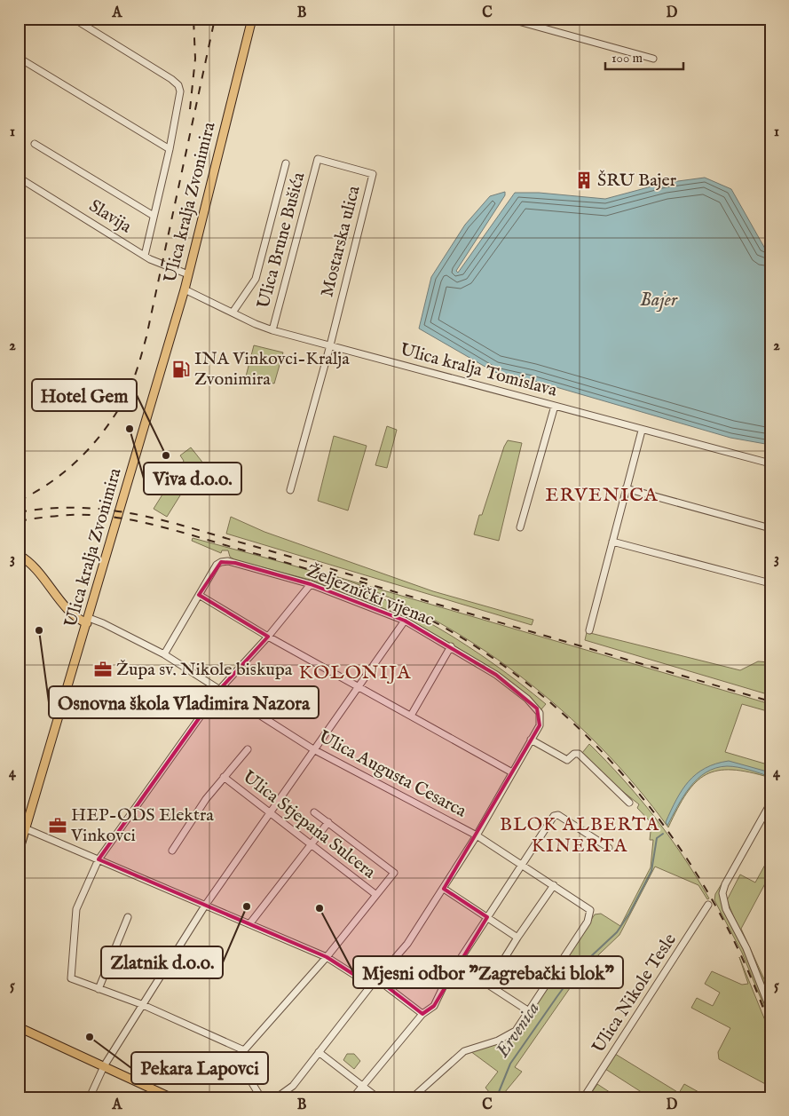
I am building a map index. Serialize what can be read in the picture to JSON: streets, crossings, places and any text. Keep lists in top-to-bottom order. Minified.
{"streets":{"main road":["Ulica kralja Zvonimira"],"street":["Slavija","Ulica Brune Bušića","Mostarska ulica","Ulica kralja Tomislava","Željeznički vijenac","Ulica Augusta Cesarca","Ulica Stjepana Sulcera","Ulica Nikole Tesle"]},"crossings":[["Ulica kralja Zvonimira","Slavija"],["Ulica kralja Zvonimira","Ulica kralja Tomislava"],["Ulica kralja Zvonimira","Ulica Augusta Cesarca"],["Ulica Brune Bušića","Mostarska ulica"],["Ulica Brune Bušića","Ulica kralja Tomislava"],["Mostarska ulica","Ulica kralja Tomislava"]],"districts":["ERVENICA","KOLONIJA","BLOK ALBERTA KINERTA"],"water":["Bajer","Ervenica"],"places":{"building":["ŠRU Bajer"],"fuel station":["INA Vinkovci-Kralja Zvonimira"],"other":["Viva d.o.o.","Hotel Gem","Osnovna škola Vladimira Nazora","Zlatnik d.o.o.","Mjesni odbor \"Zagrebački blok\"","Pekara Lapovci"],"office":["Župa sv. Nikole biskupa","HEP-ODS Elektra Vinkovci"]},"scale_bar":"100 m","grid":{"columns":["A","B","C","D"],"rows":["1","2","3","4","5"]}}
